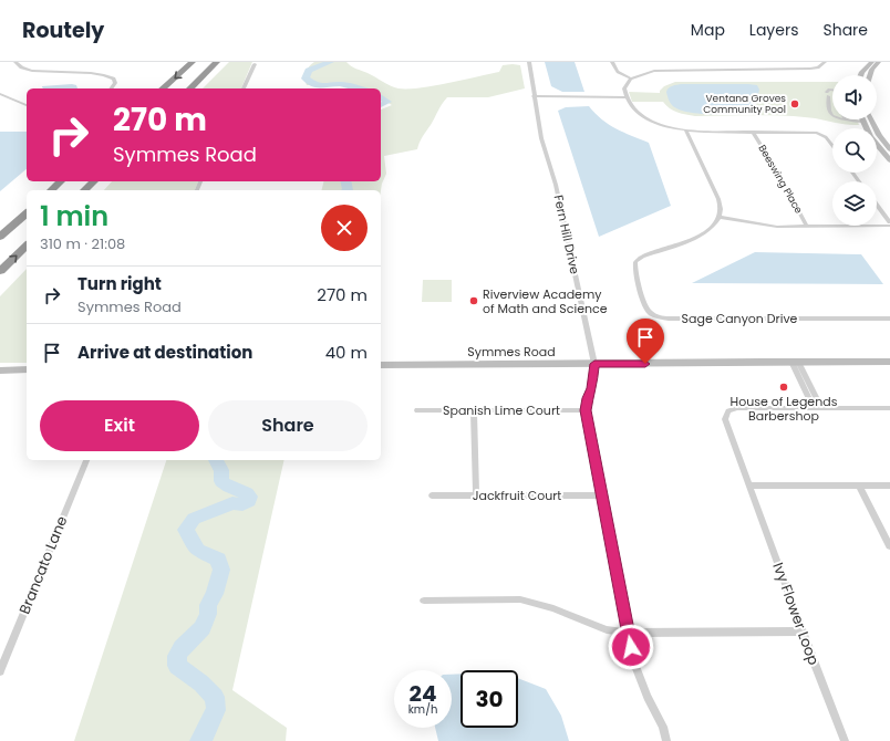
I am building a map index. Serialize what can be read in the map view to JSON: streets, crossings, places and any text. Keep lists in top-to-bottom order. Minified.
{"streets":{"street":["Beeswing Place","Fern Hill Drive","Sage Canyon Drive","Symmes Road","Spanish Lime Court","Jackfruit Court","Brancato Lane","Ivy Flower Loop"]},"crossings":[["Fern Hill Drive","Symmes Road"],["Fern Hill Drive","Spanish Lime Court"],["Fern Hill Drive","Jackfruit Court"]],"places":["Ventana Groves Community Pool","Riverview Academy of Math and Science","House of Legends Barbershop"],"page":{"header":"Routely","nav":["Map","Layers","Share"],"turn":["270 m","Symmes Road"],"heading":["1 min","310 m · 21:08"],"list":[{"name":"Turn right","note":"Symmes Road","value":"270 m"},{"name":"Arrive at destination","value":"40 m"}],"buttons":["Exit","Share"],"speed":"24 km/h","limit":"30"}}
